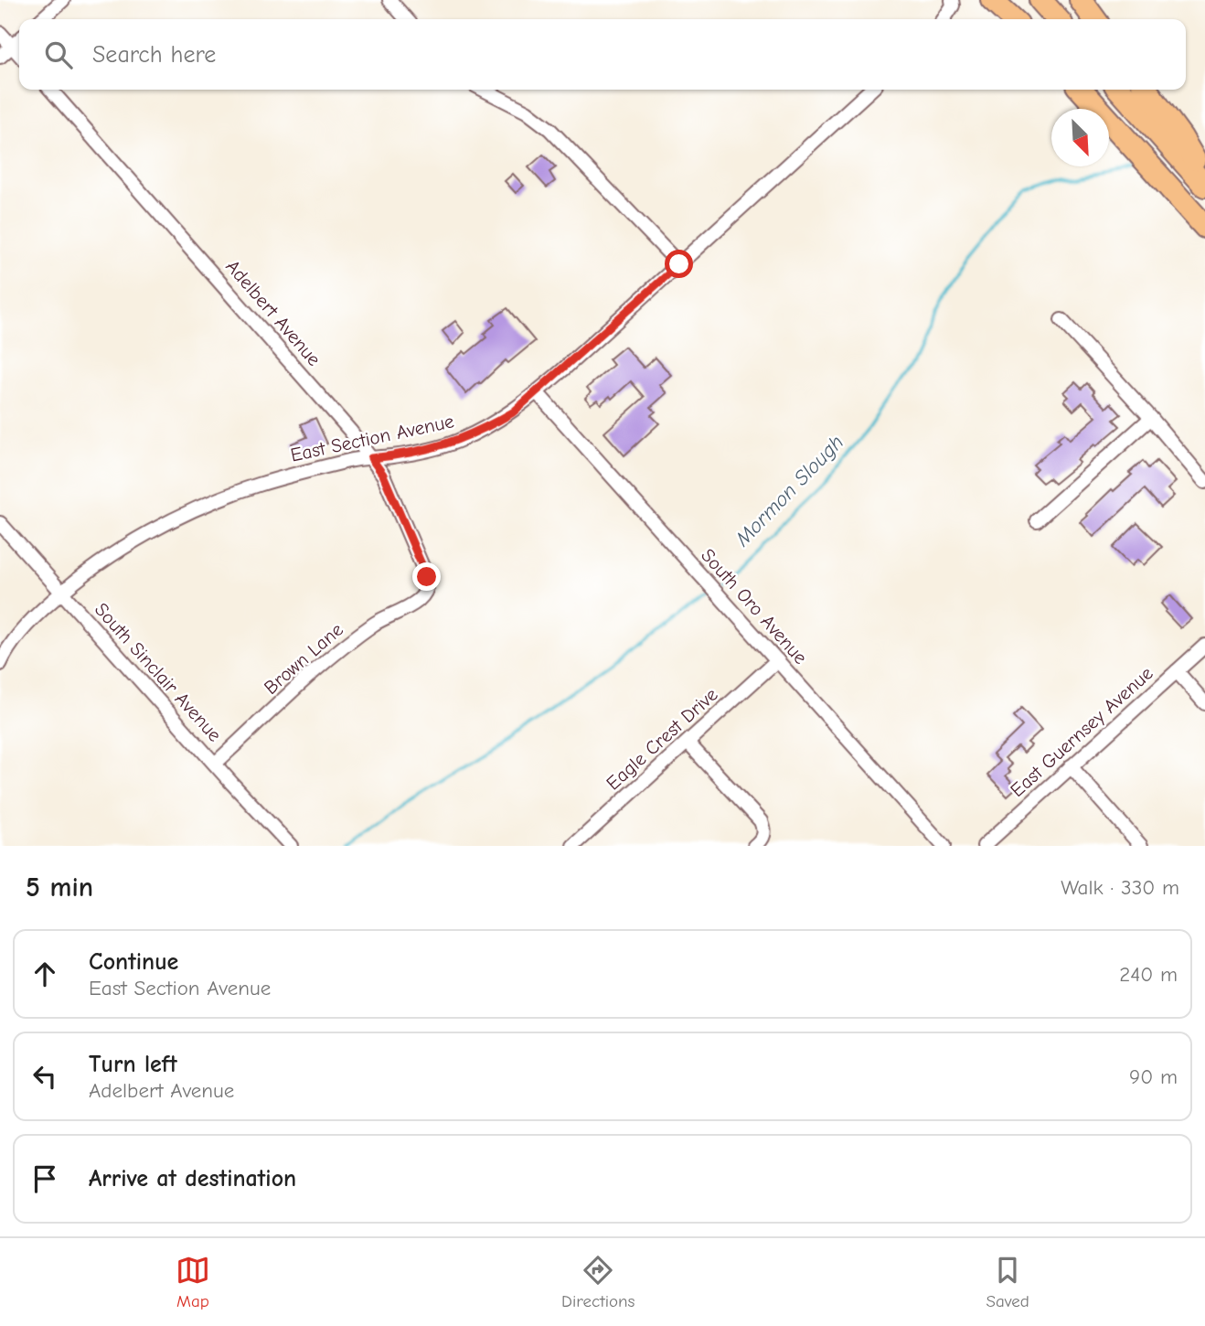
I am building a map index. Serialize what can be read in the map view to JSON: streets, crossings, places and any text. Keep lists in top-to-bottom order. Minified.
{"streets":{"street":["Adelbert Avenue","East Section Avenue","South Oro Avenue","Brown Lane","South Sinclair Avenue","East Guernsey Avenue","Eagle Crest Drive"]},"crossings":[["Adelbert Avenue","East Section Avenue"],["Adelbert Avenue","Brown Lane"],["East Section Avenue","South Oro Avenue"],["East Section Avenue","South Sinclair Avenue"],["South Oro Avenue","Eagle Crest Drive"],["Brown Lane","South Sinclair Avenue"]],"water":["Mormon Slough"],"north":"bottom right","page":{"search":"Search here","heading":["5 min","Walk · 330 m"],"list":[["Continue","East Section Avenue","240 m"],["Turn left","Adelbert Avenue","90 m"],"Arrive at destination"],"nav":["Map","Directions","Saved"]}}
